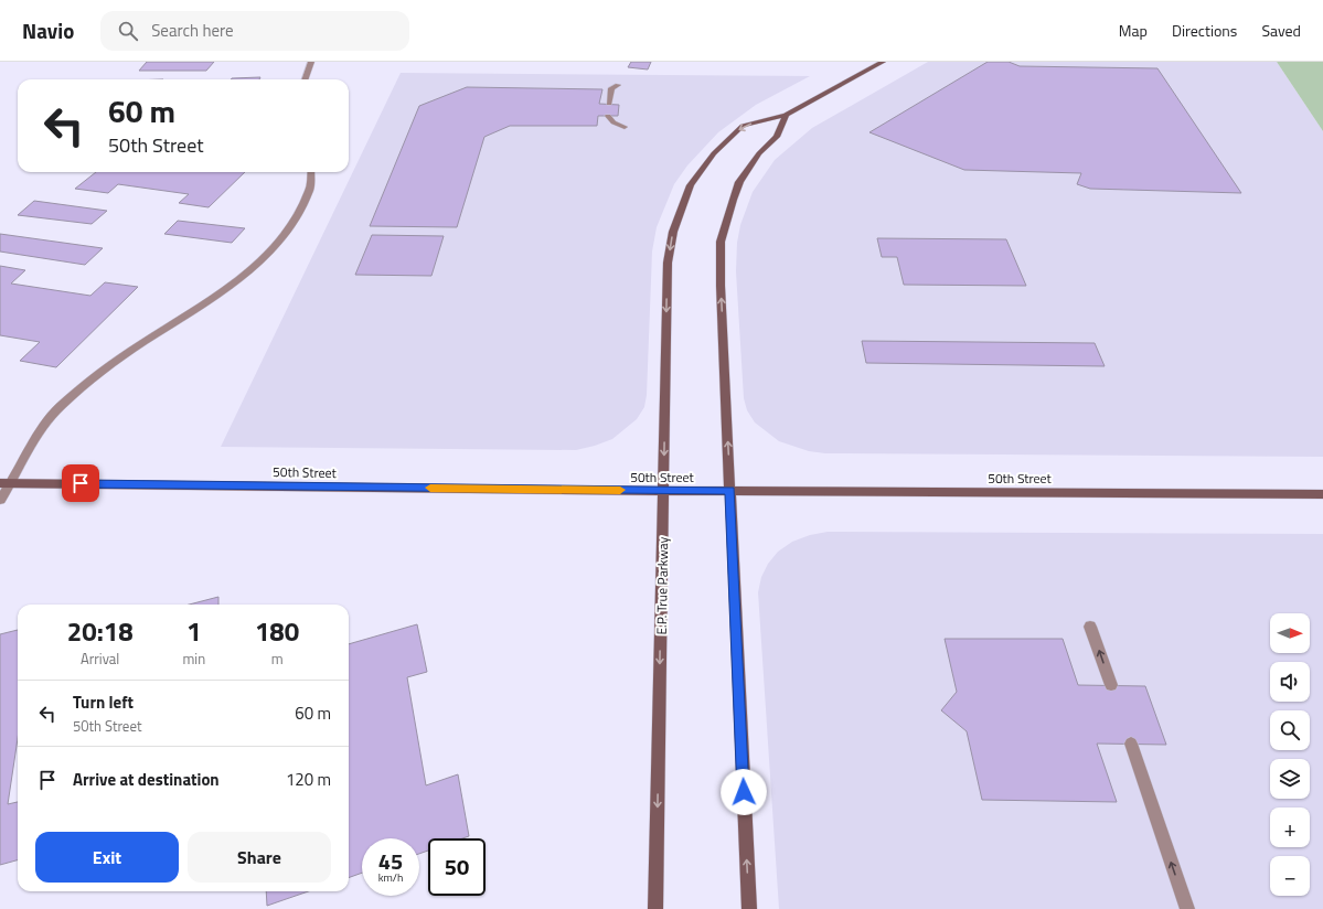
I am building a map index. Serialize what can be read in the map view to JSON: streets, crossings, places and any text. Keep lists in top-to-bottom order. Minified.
{"streets":{"main road":["50th Street","E.P. True Parkway"]},"crossings":[["50th Street","E.P. True Parkway"]],"north":"right","page":{"header":"Navio","search":"Search here","nav":["Map","Directions","Saved"],"turn":["60 m","50th Street"],"eta":["20:18","Arrival","1","min","180","m"],"map_buttons":["+","−"],"list":[{"name":"Turn left","note":"50th Street","value":"60 m"},{"name":"Arrive at destination","value":"120 m"}],"buttons":["Exit","Share"],"speed":"45 km/h","limit":"50"}}
